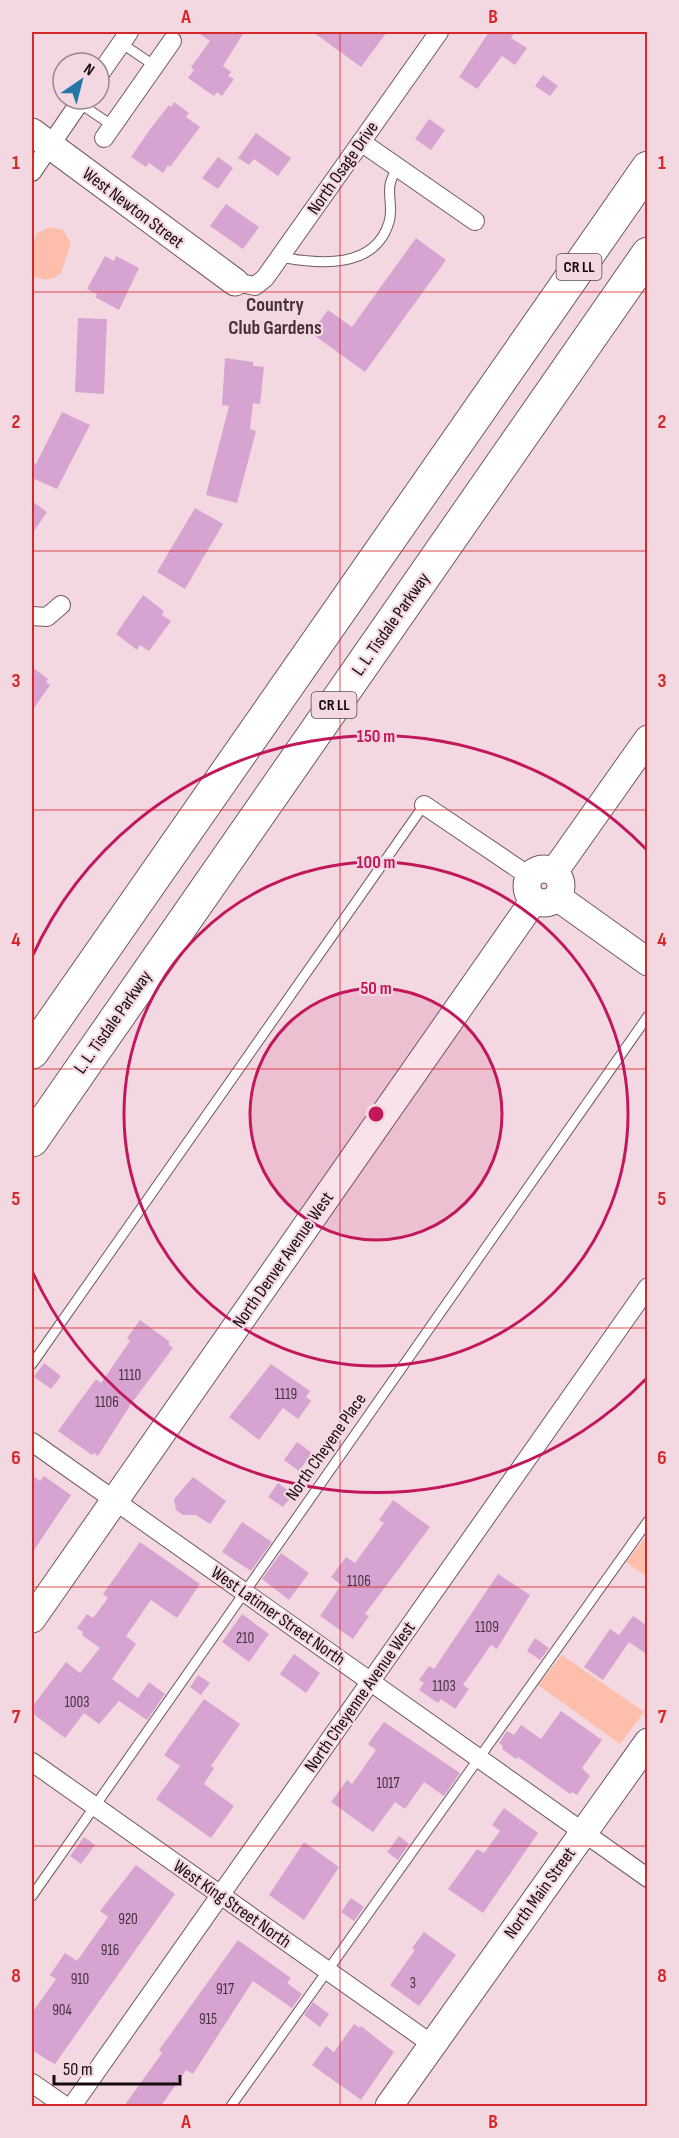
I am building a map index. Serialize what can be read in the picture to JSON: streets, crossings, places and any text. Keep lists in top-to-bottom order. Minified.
{"streets":{"highway":["CR LL","L. L. Tisdale Parkway"],"street":["North Osage Drive","West Newton Street","North Denver Avenue West","West Latimer Street North","North Cheyenne Avenue West","North Main Street","West King Street North"],"lane":["North Cheyene Place"]},"crossings":[["North Osage Drive","West Newton Street"],["North Denver Avenue West","West Latimer Street North"],["North Cheyene Place","West Latimer Street North"],["North Cheyene Place","West King Street North"],["West Latimer Street North","North Cheyenne Avenue West"],["West Latimer Street North","North Main Street"],["North Cheyenne Avenue West","West King Street North"],["North Main Street","West King Street North"]],"districts":["Country Club Gardens"],"house_numbers":["1110","1119","1106","1106","1109","210","1103","1003","1017","920","916","910","3","917","904","915"],"scale_bar":"50 m","north":"top right","grid":{"columns":["A","B"],"rows":["1","2","3","4","5","6","7","8"]},"rings":["150 m","100 m","50 m"]}
